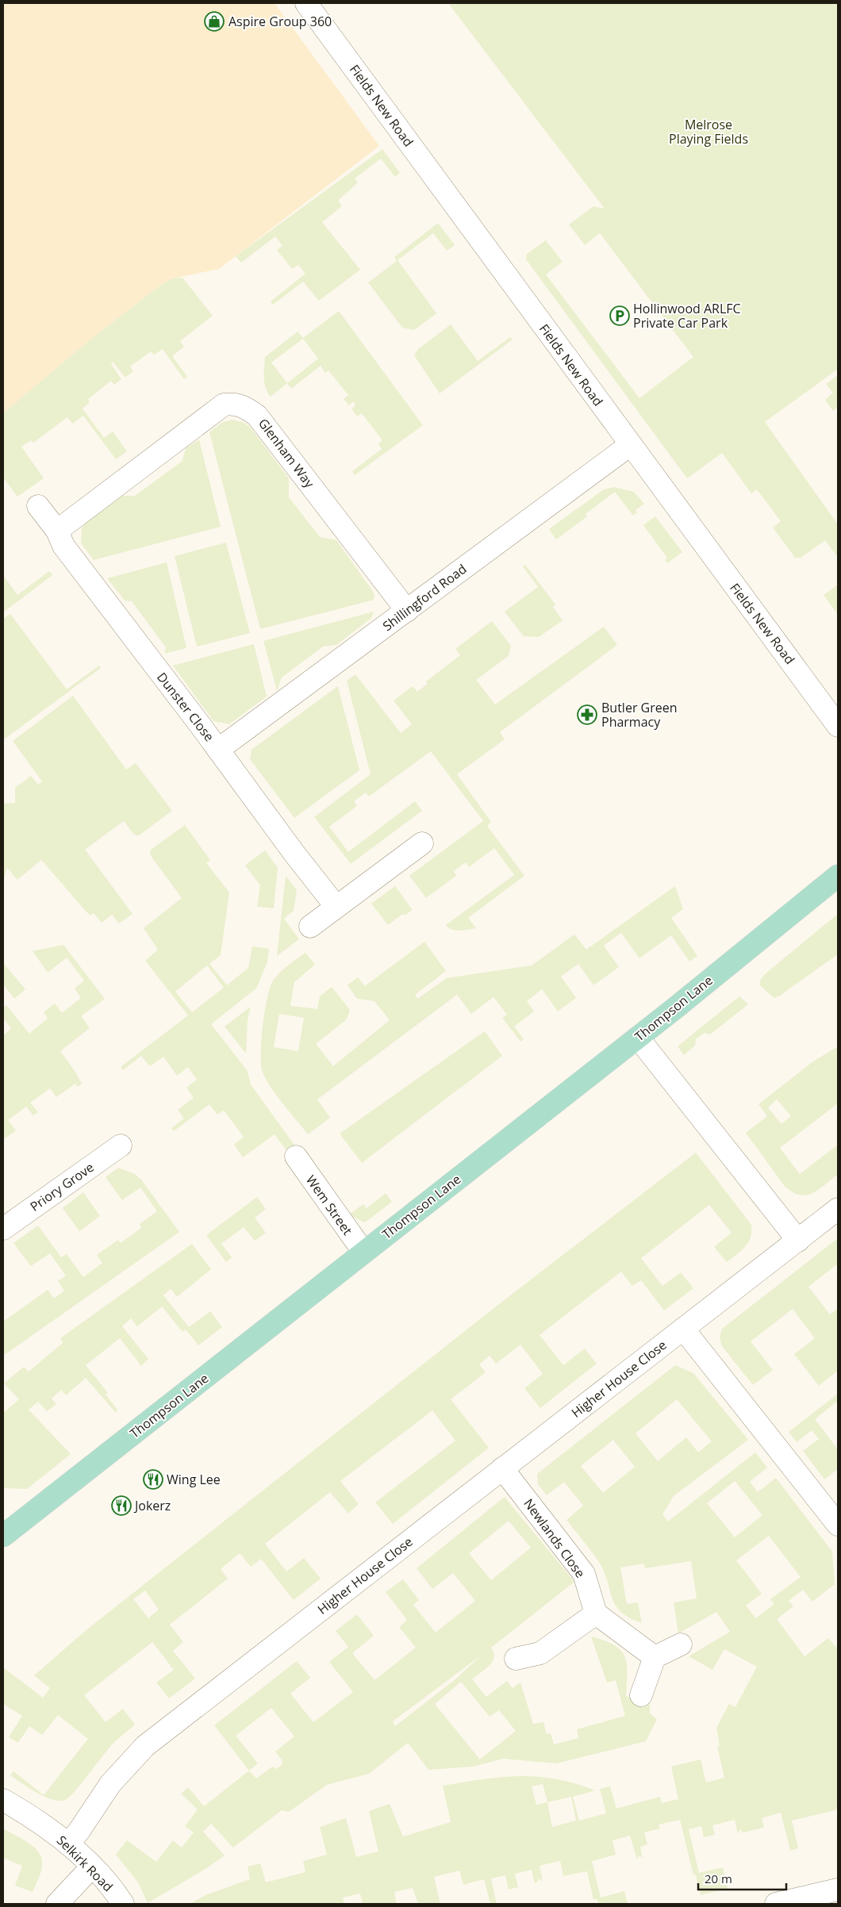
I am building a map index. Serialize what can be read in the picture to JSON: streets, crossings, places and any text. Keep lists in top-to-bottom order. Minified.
{"streets":{"main road":["Thompson Lane"],"street":["Fields New Road","Glenham Way","Shillingford Road","Dunster Close","Priory Grove","Wem Street","Higher House Close","Newlands Close","Selkirk Road"]},"crossings":[["Fields New Road","Shillingford Road"],["Glenham Way","Shillingford Road"],["Glenham Way","Dunster Close"],["Shillingford Road","Dunster Close"],["Thompson Lane","Wem Street"],["Higher House Close","Newlands Close"],["Higher House Close","Selkirk Road"]],"parks":["Melrose Playing Fields"],"places":{"shop":["Aspire Group 360"],"parking":["Hollinwood ARLFC Private Car Park"],"pharmacy":["Butler Green Pharmacy"],"restaurant":["Wing Lee","Jokerz"]},"scale_bar":"20 m"}
